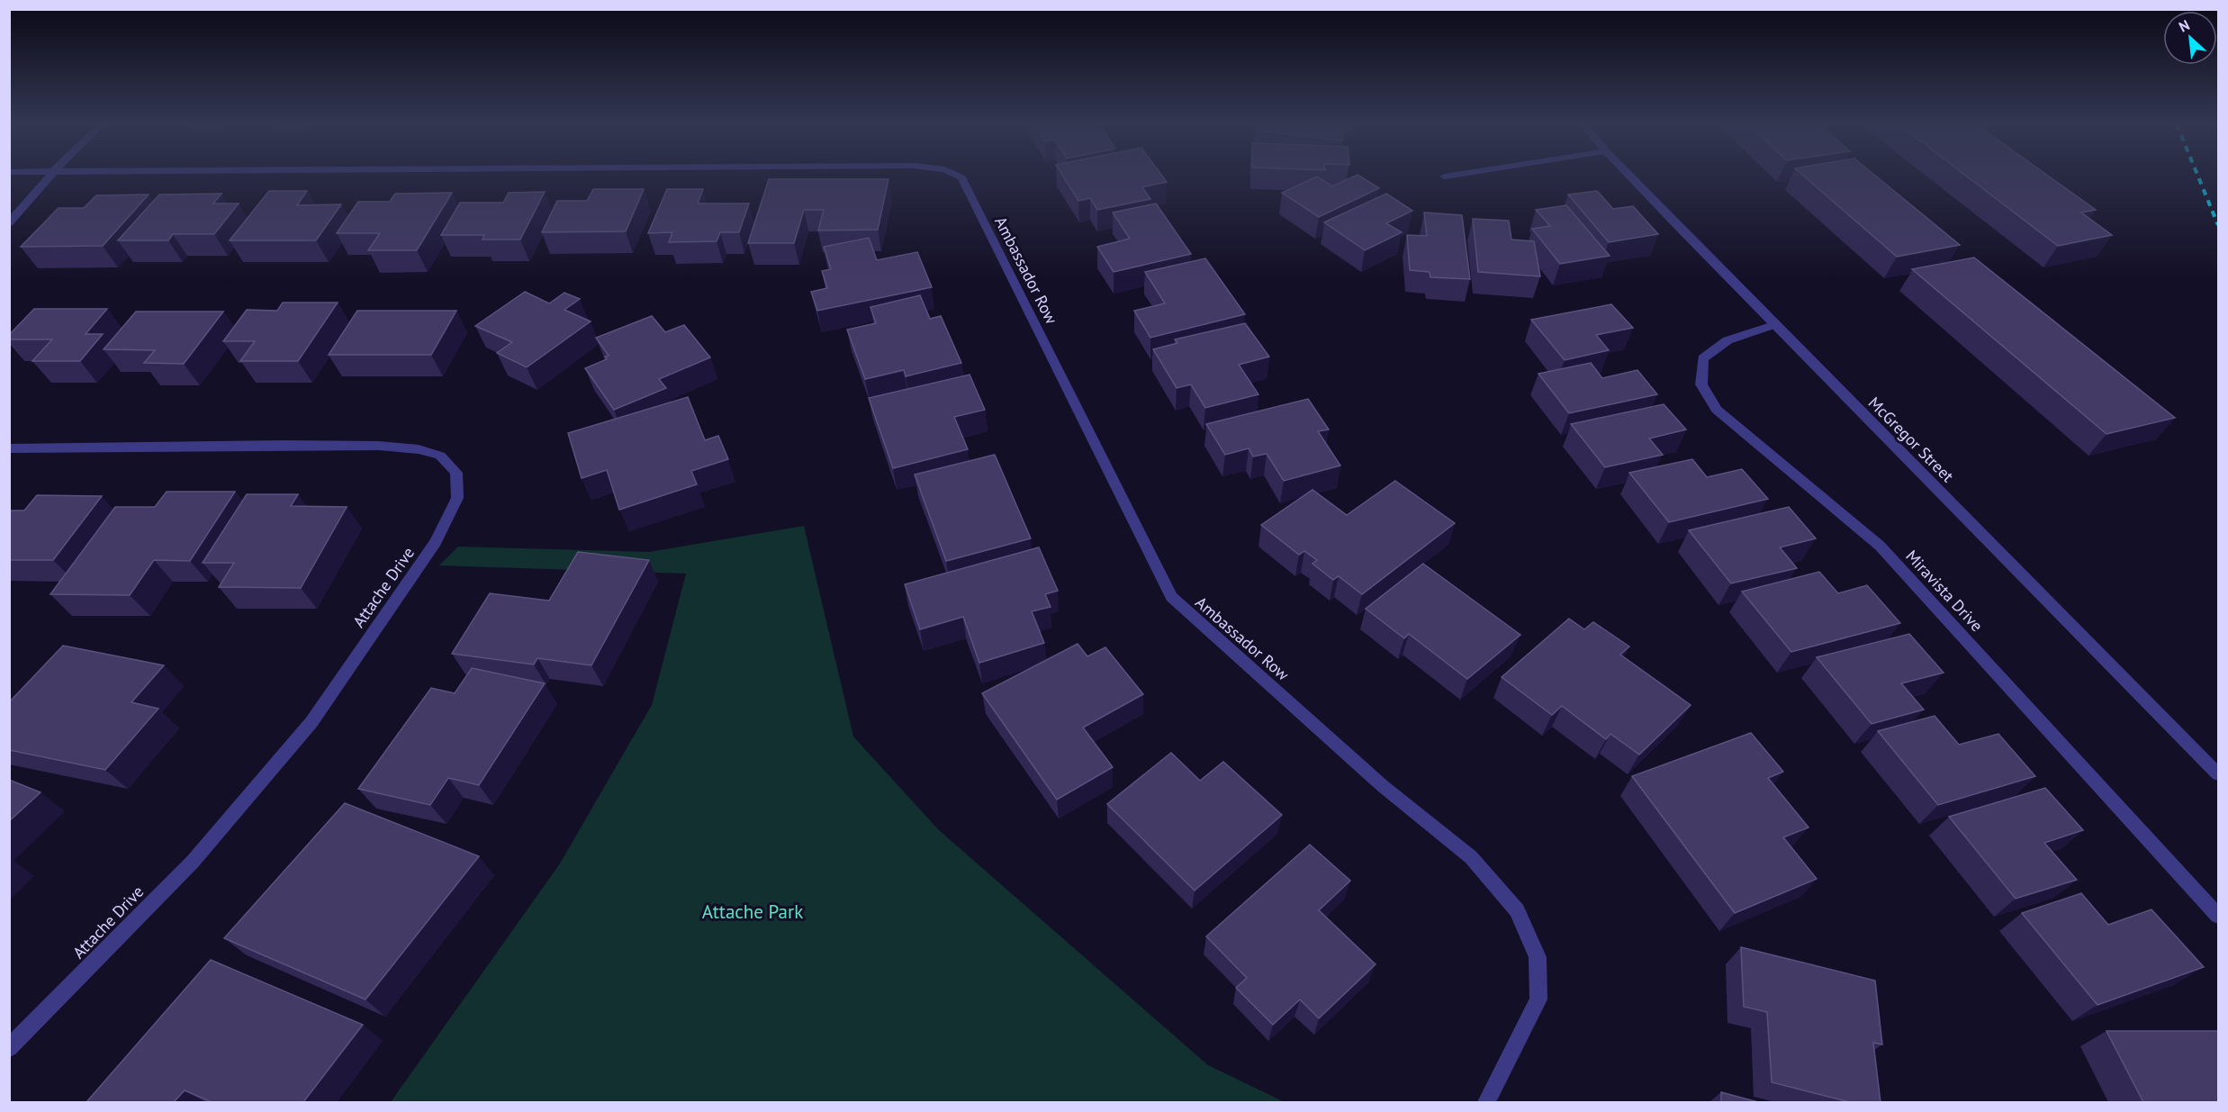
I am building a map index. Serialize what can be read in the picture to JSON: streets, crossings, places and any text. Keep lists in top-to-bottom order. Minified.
{"streets":{"street":["Ambassador Row","McGregor Street","Attache Drive","Miravista Drive"]},"crossings":[["McGregor Street","Miravista Drive"]],"parks":["Attache Park"],"north":"top left"}
